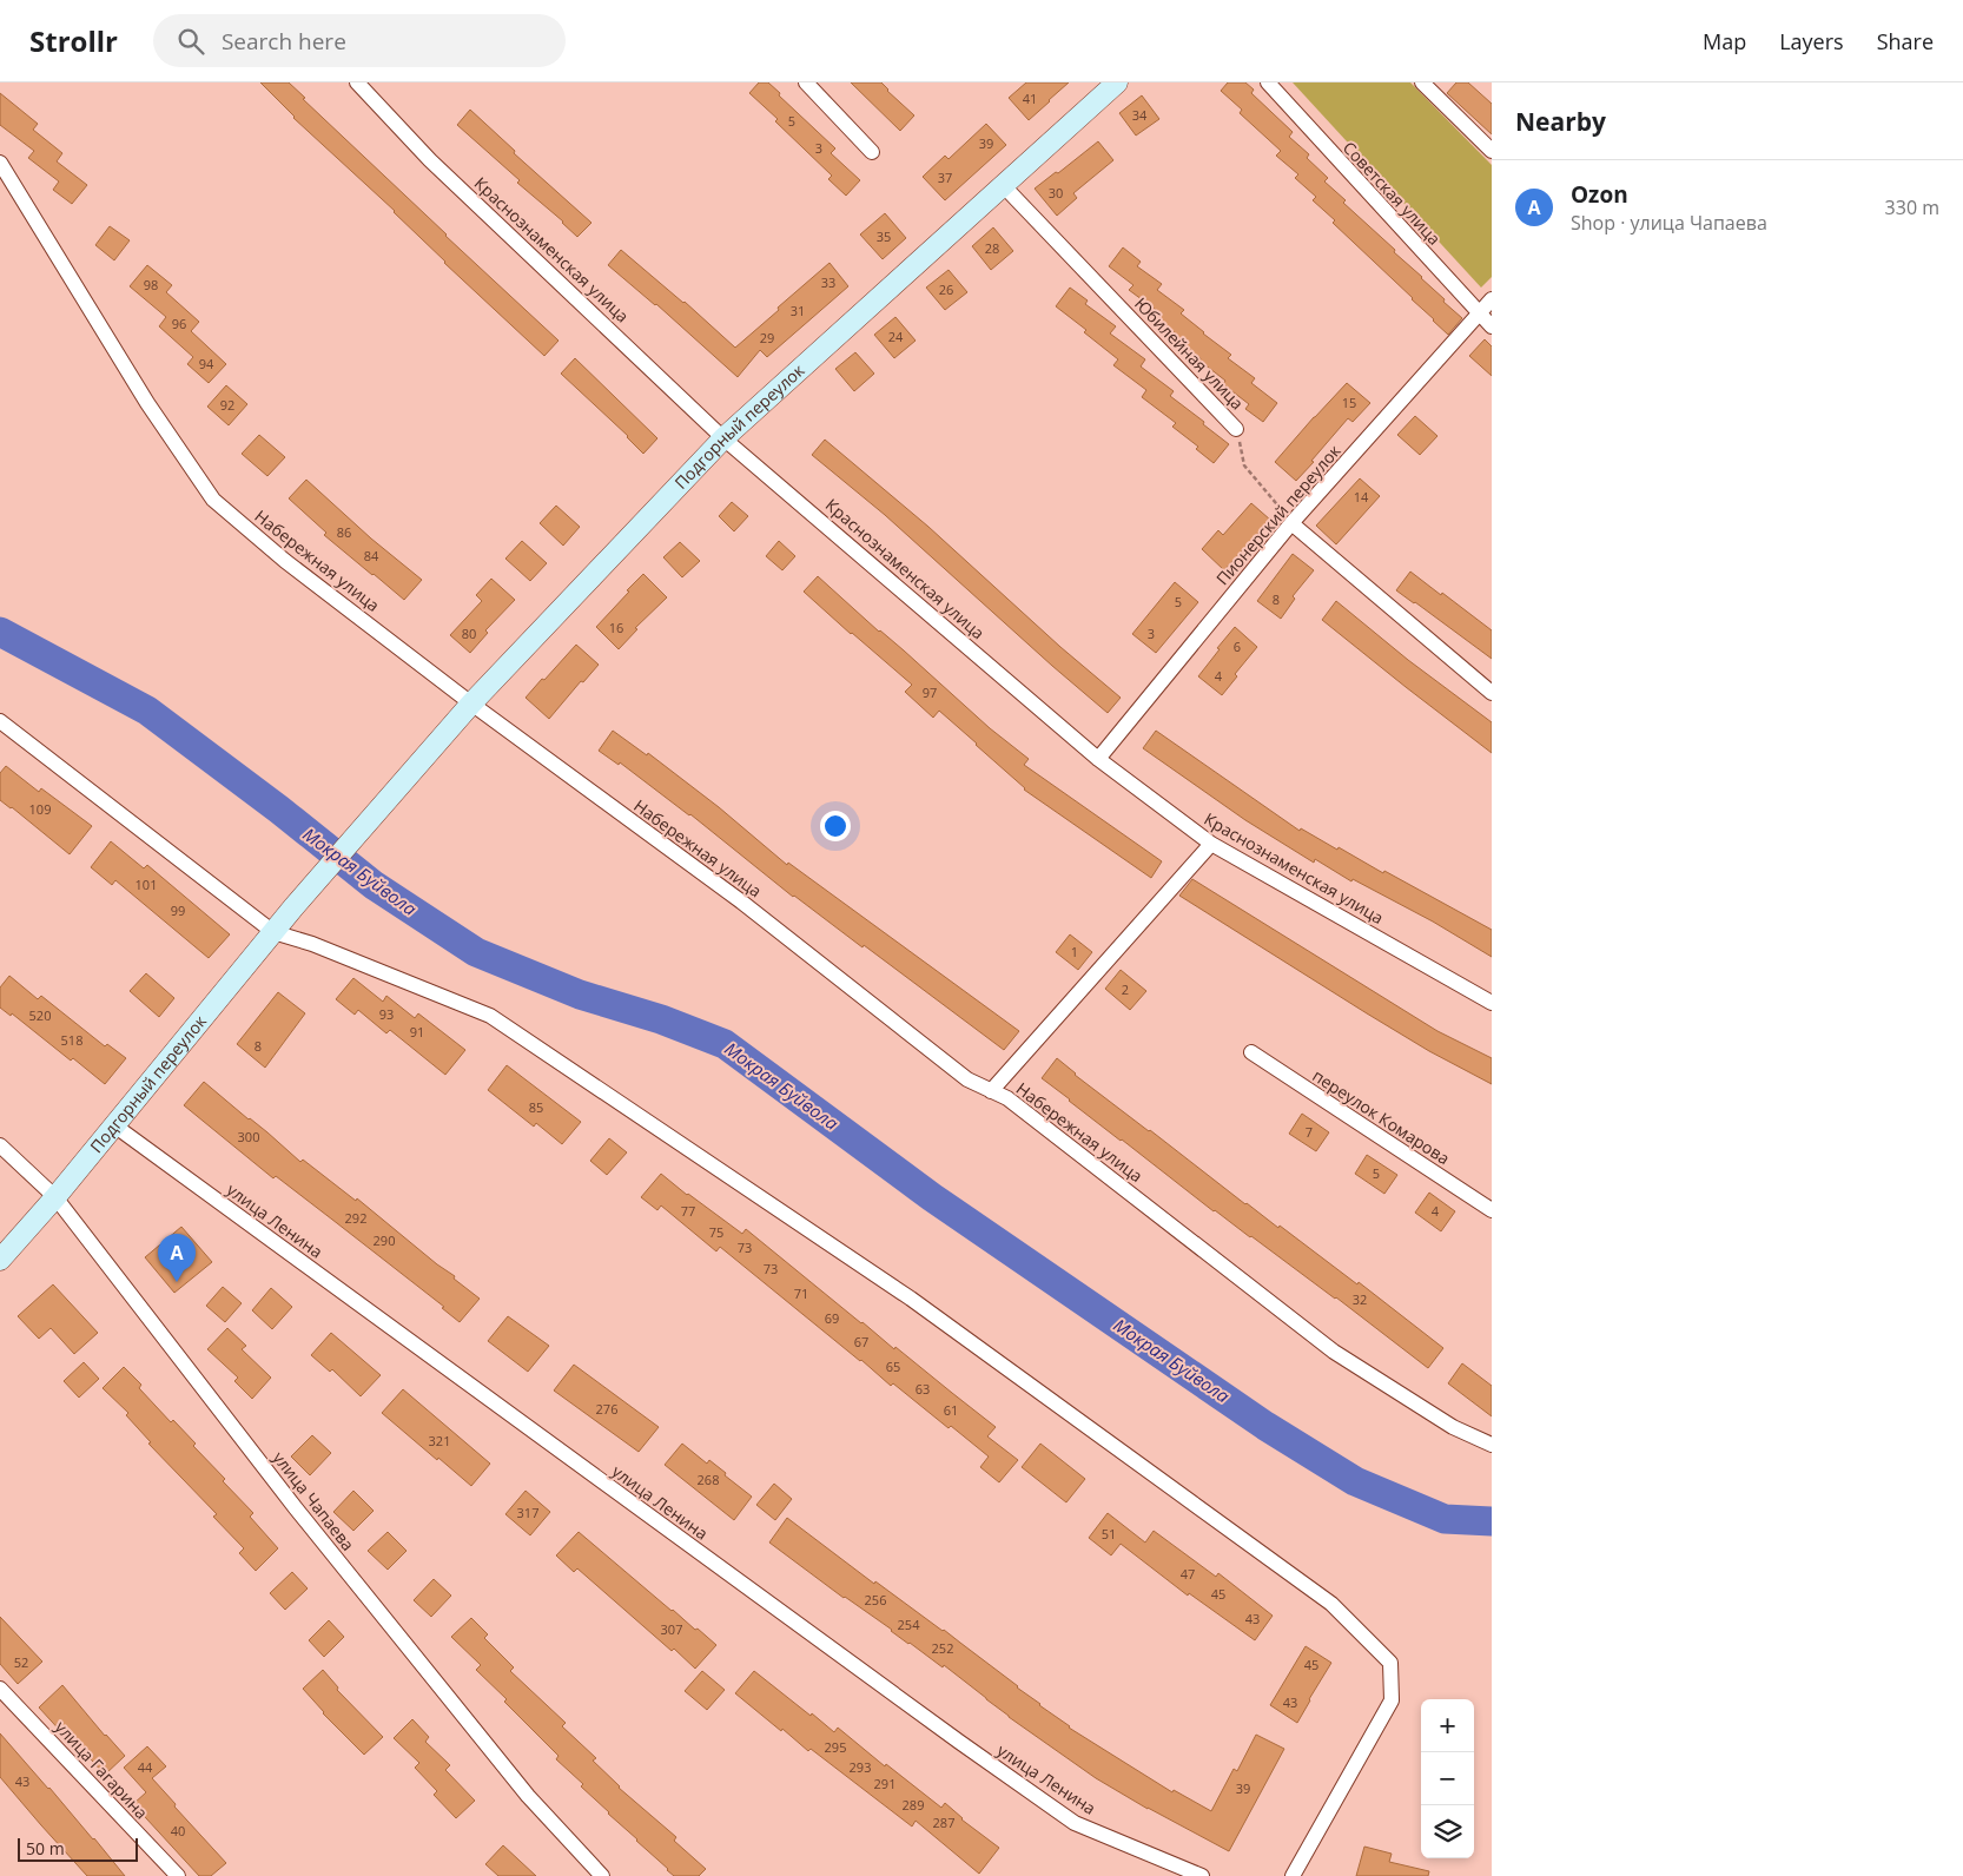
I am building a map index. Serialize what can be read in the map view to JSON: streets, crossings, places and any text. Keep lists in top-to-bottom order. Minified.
{"streets":{"main road":["Подгорный переулок"],"street":["Советская улица","Краснознаменская улица","Юбилейная улица","Пионерский переулок","Набережная улица","переулок Комарова","улица Ленина","улица Чапаева","улица Гагарина"]},"crossings":[["Советская улица","Пионерский переулок"],["Краснознаменская улица","Подгорный переулок"],["Краснознаменская улица","Пионерский переулок"],["Юбилейная улица","Подгорный переулок"],["Юбилейная улица","Пионерский переулок"],["Подгорный переулок","Набережная улица"],["Подгорный переулок","улица Ленина"],["Подгорный переулок","улица Чапаева"]],"water":["Мокрая Буйвола"],"house_numbers":["41","34","5","39","3","37","30","35","28","33","98","26","31","96","24","29","94","15","92","14","86","84","8","5","16","80","3","6","4","97","109","101","99","1","2","93","520","91","518","8","85","7","300","5","77","4","292","75","290","73","73","71","32","69","67","65","63","276","61","321","268","317","51","47","45","256","43","254","307","252","52","45","43","295","44","293","43","291","39","289","287","40"],"scale_bar":"50 m","page":{"header":"Strollr","search":"Search here","nav":["Map","Layers","Share"],"heading":"Nearby","list":[{"mark":"A","name":"Ozon","note":"Shop · улица Чапаева","value":"330 m"}],"pins":"A","map_buttons":["+","−"],"scale":"50 m"}}
